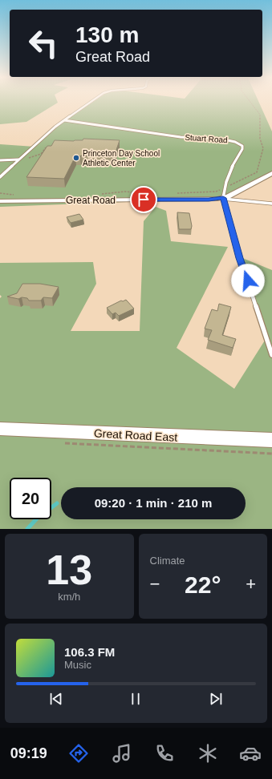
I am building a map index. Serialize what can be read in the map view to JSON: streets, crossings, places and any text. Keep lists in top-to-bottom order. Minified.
{"streets":{"street":["Great Road","Great Road East"],"lane":["Stuart Road"]},"crossings":[["Stuart Road","Great Road"]],"places":["Princeton Day School Athletic Center"],"page":{"turn":["130 m","Great Road"],"limit":"20","trip":"09:20 · 1 min · 210 m","tile":[["13","km/h"],"Climate"],"heat":["−","22°","+"],"song":["106.3 FM","Music"],"tabs":"09:19"}}
